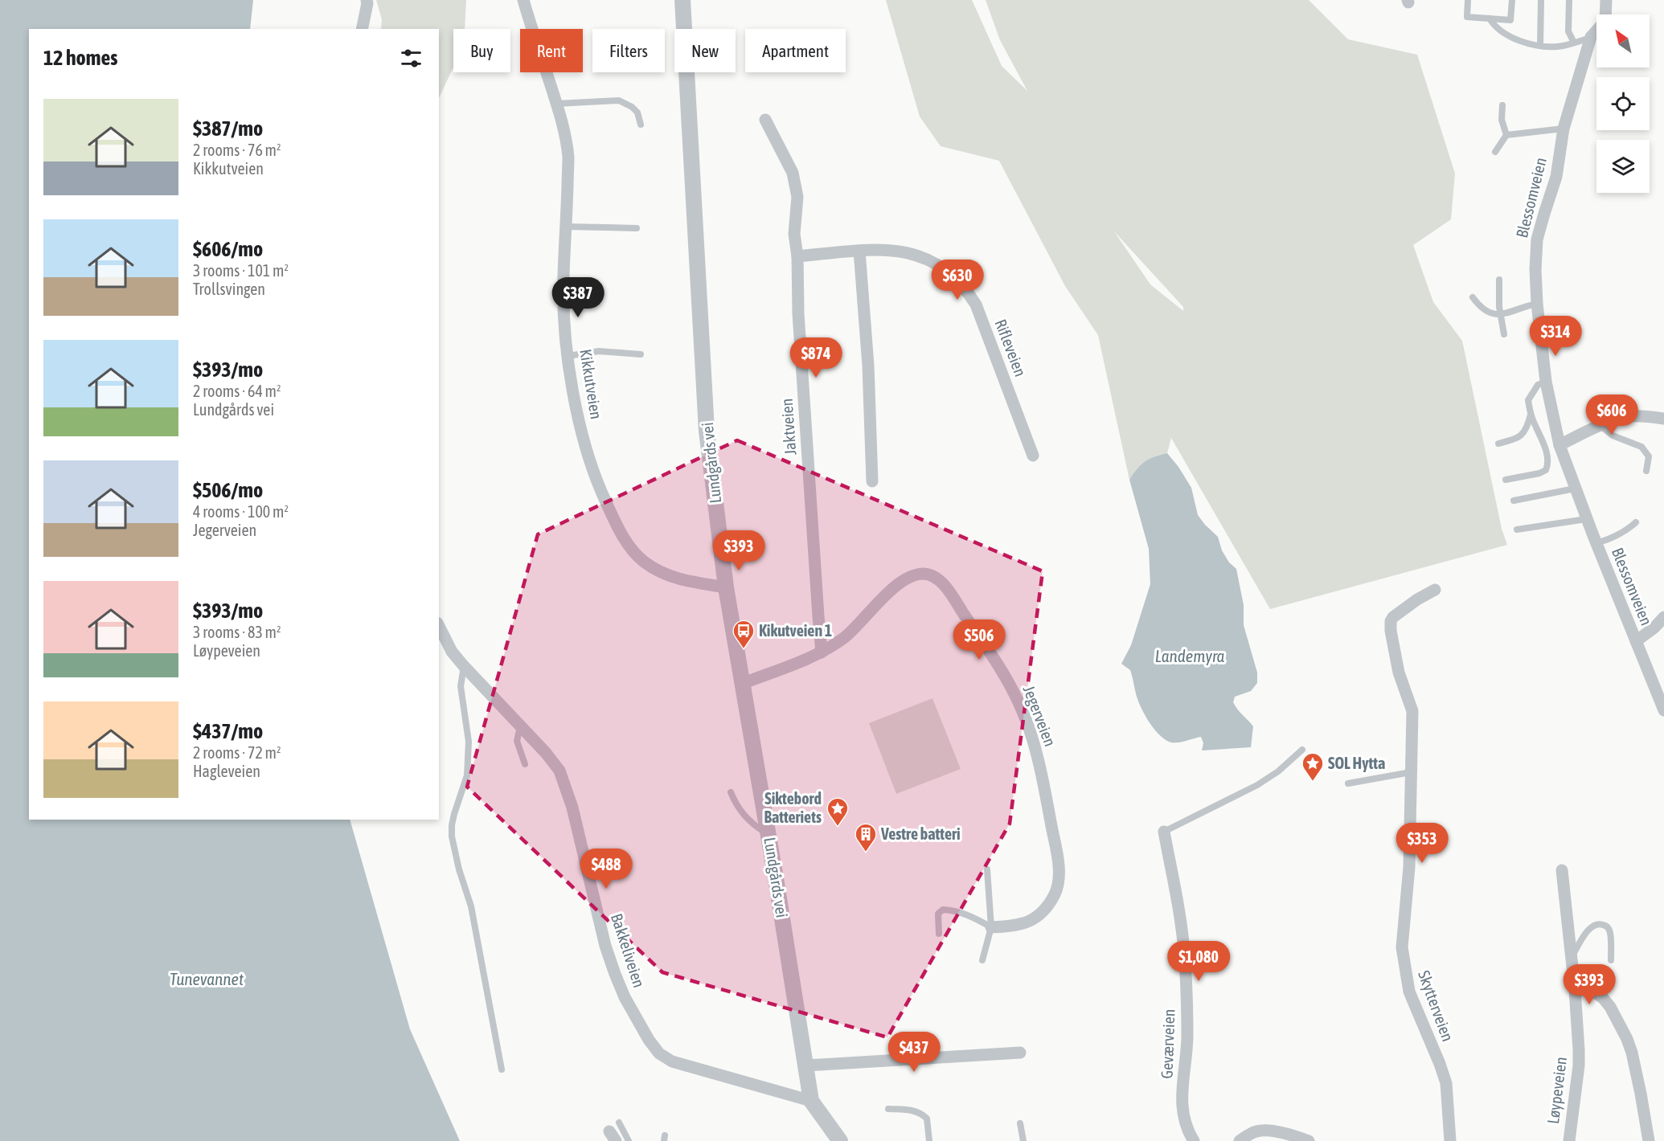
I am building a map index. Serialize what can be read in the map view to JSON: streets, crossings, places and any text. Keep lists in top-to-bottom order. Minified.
{"streets":{"street":["Blessomveien","Rifleveien","Kikkutveien","Jaktveien","Lundgårds vei","Jegerveien","Bakkeliveien","Skytterveien","Geværveien","Løypeveien"]},"crossings":[["Rifleveien","Jaktveien"],["Kikkutveien","Lundgårds vei"],["Jaktveien","Jegerveien"],["Lundgårds vei","Jegerveien"],["Lundgårds vei","Bakkeliveien"]],"water":["Landemyra","Tunevannet"],"places":{"bus stop":["Kikutveien 1"],"place":["SOL Hytta","Siktebord Batteriets"],"building":["Vestre batteri"]},"north":"top left","page":{"chip":["Buy","Rent","Filters","New","Apartment"],"heading":"12 homes","list":[{"name":"$387/mo","note":"2 rooms · 76 m² · Kikkutveien"},{"name":"$606/mo","note":"3 rooms · 101 m² · Trollsvingen"},{"name":"$393/mo","note":"2 rooms · 64 m² · Lundgårds vei"},{"name":"$506/mo","note":"4 rooms · 100 m² · Jegerveien"},{"name":"$393/mo","note":"3 rooms · 83 m² · Løypeveien"},{"name":"$437/mo","note":"2 rooms · 72 m² · Hagleveien"}],"price":["$630","$387","$314","$874","$606","$393","$506","$353","$488","$1,080","$393","$437"]}}
